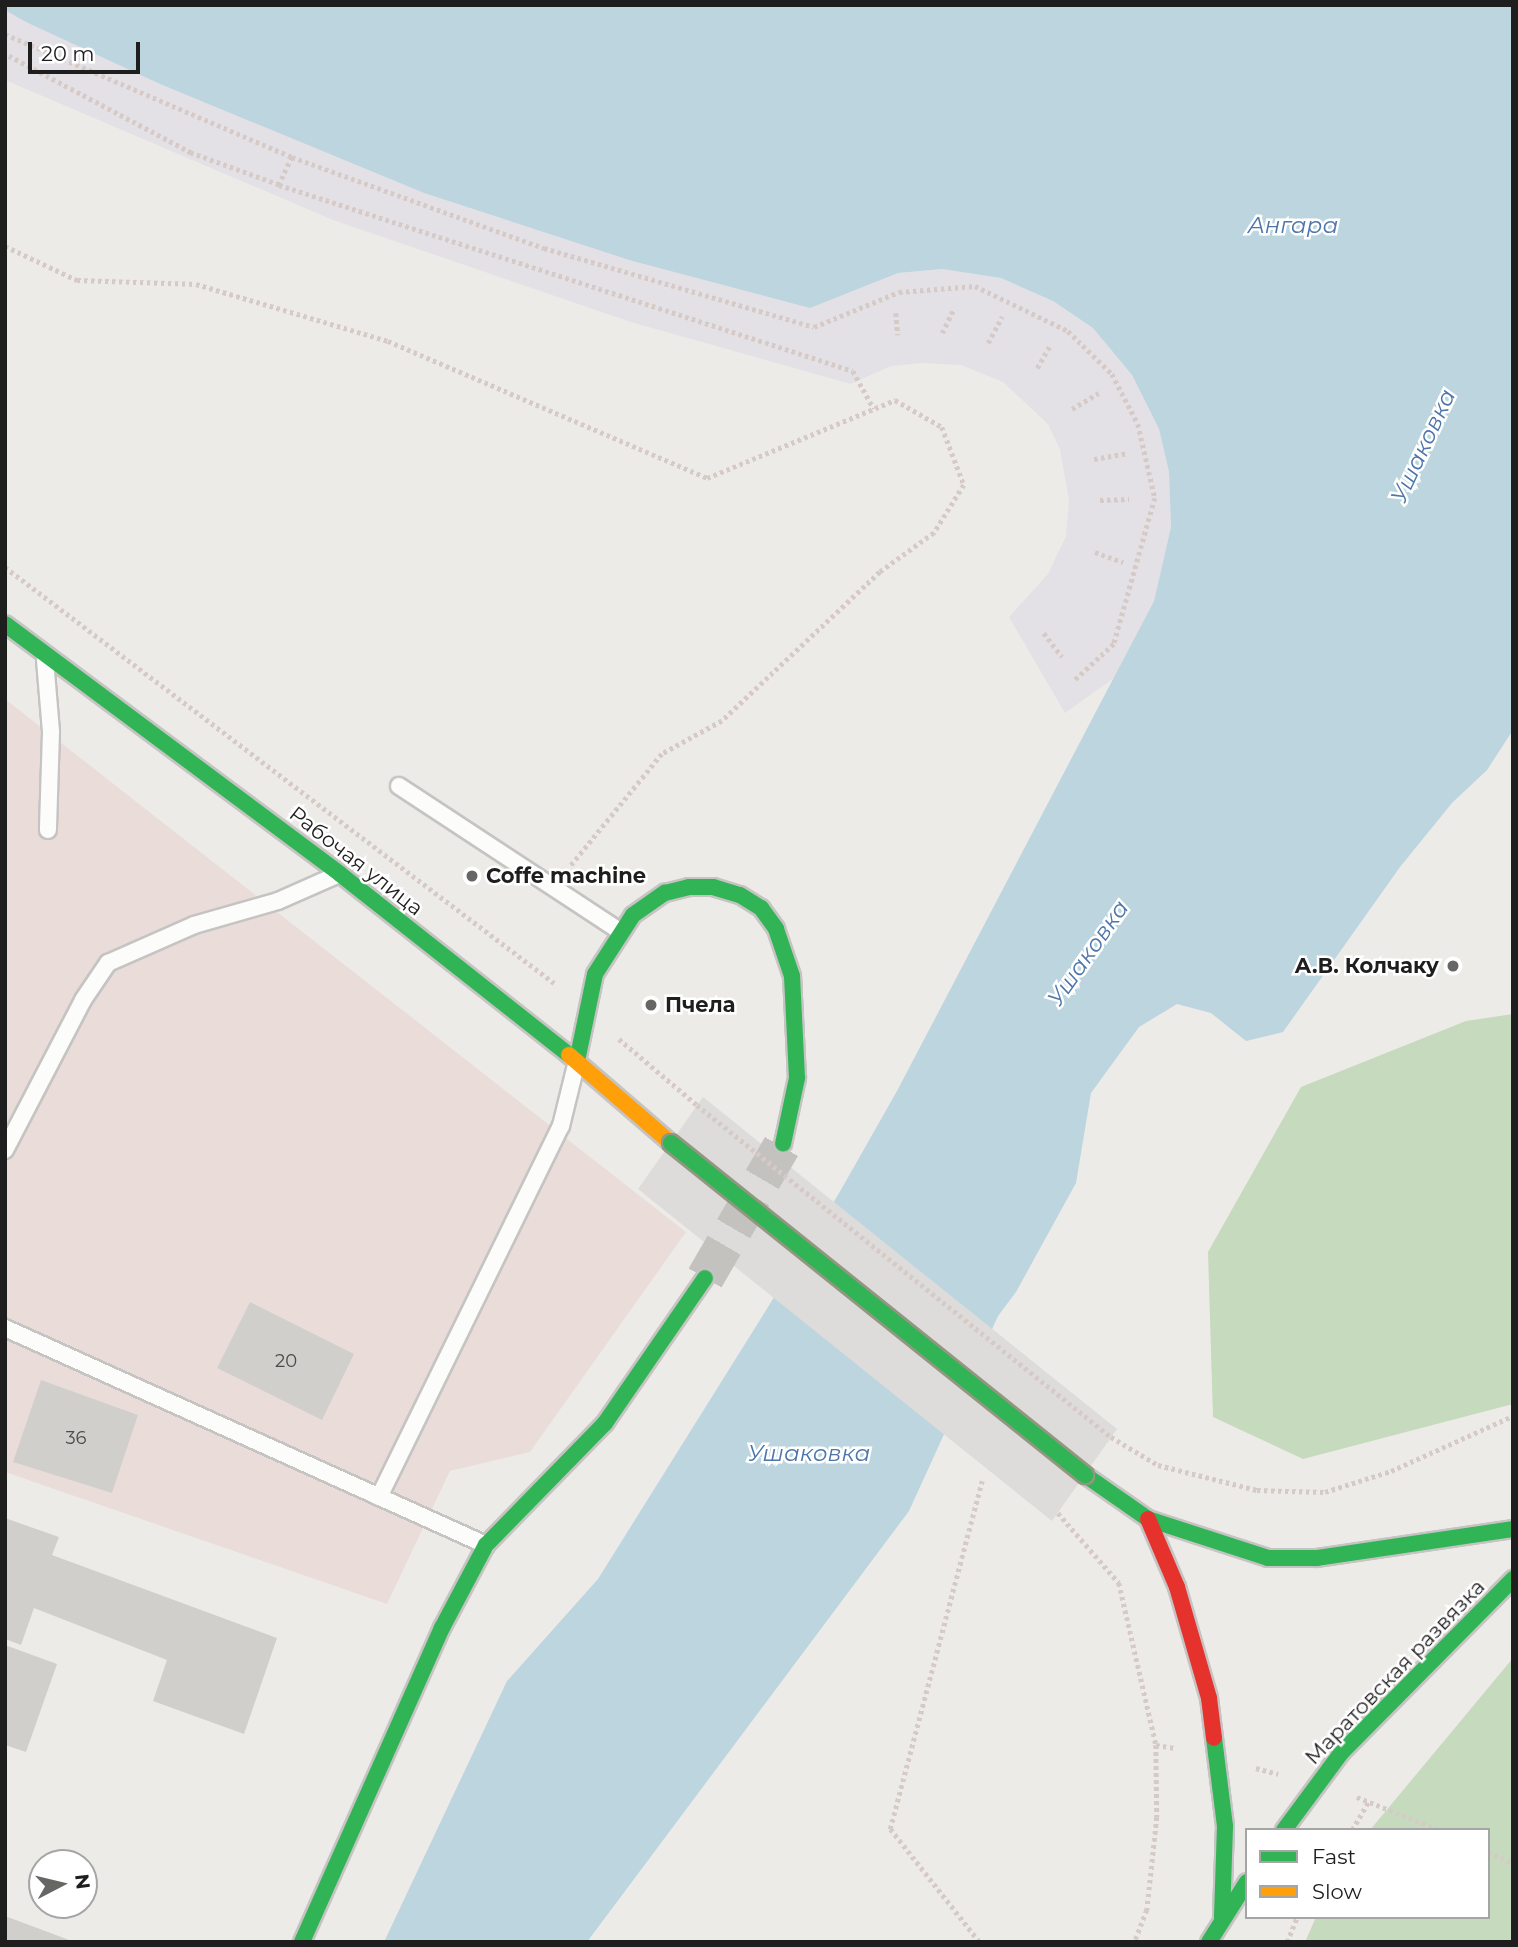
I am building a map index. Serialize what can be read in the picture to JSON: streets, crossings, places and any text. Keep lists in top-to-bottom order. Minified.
{"streets":{"main road":["Рабочая улица","Маратовская развязка"]},"water":["Ангара","Ушаковка"],"places":["Coffe machine","А.В. Колчаку","Пчела"],"house_numbers":["20","36"],"legend":["Fast","Slow"],"scale_bar":"20 m","north":"right"}
